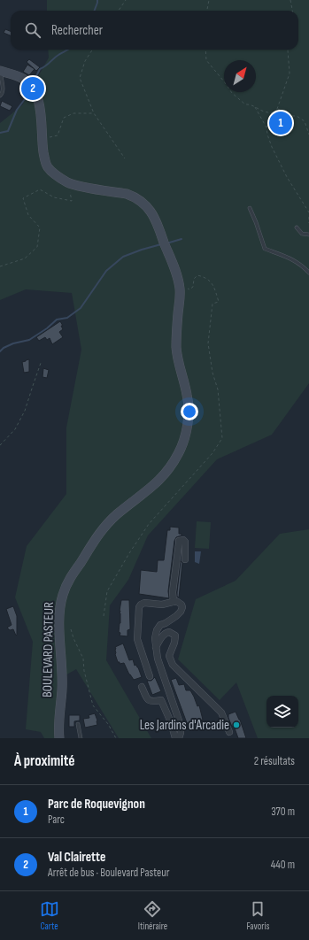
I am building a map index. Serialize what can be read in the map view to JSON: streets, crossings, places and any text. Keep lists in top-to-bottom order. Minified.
{"streets":{"main road":["BOULEVARD PASTEUR"]},"places":["Les Jardins d'Arcadie"],"north":"top right","page":{"search":"Rechercher","pins":["2","1"],"heading":["À proximité","2 résultats"],"list":[{"mark":"1","name":"Parc de Roquevignon","note":"Parc","value":"370 m"},{"mark":"2","name":"Val Clairette","note":"Arrêt de bus · Boulevard Pasteur","value":"440 m"}],"nav":["Carte","Itinéraire","Favoris"]}}
